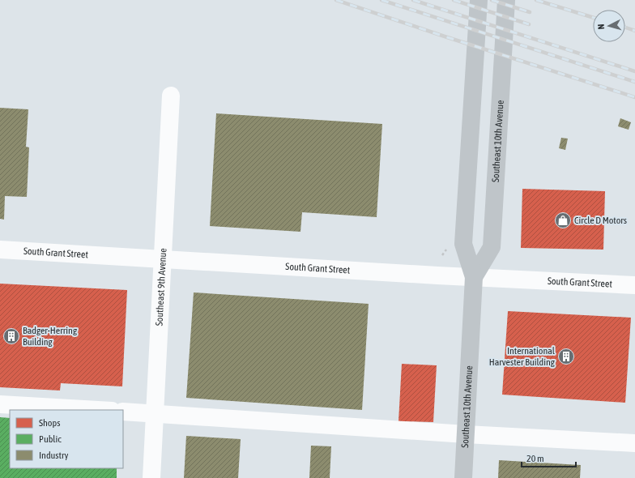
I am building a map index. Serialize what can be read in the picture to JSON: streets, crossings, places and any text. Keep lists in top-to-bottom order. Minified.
{"streets":{"main road":["Southeast 10th Avenue"],"street":["South Grant Street","Southeast 9th Avenue"]},"crossings":[["Southeast 10th Avenue","South Grant Street"],["South Grant Street","Southeast 9th Avenue"]],"places":{"shop":["Circle D Motors"],"building":["Badger-Herring Building","International Harvester Building"]},"legend":["Shops","Public","Industry"],"scale_bar":"20 m","north":"left"}
